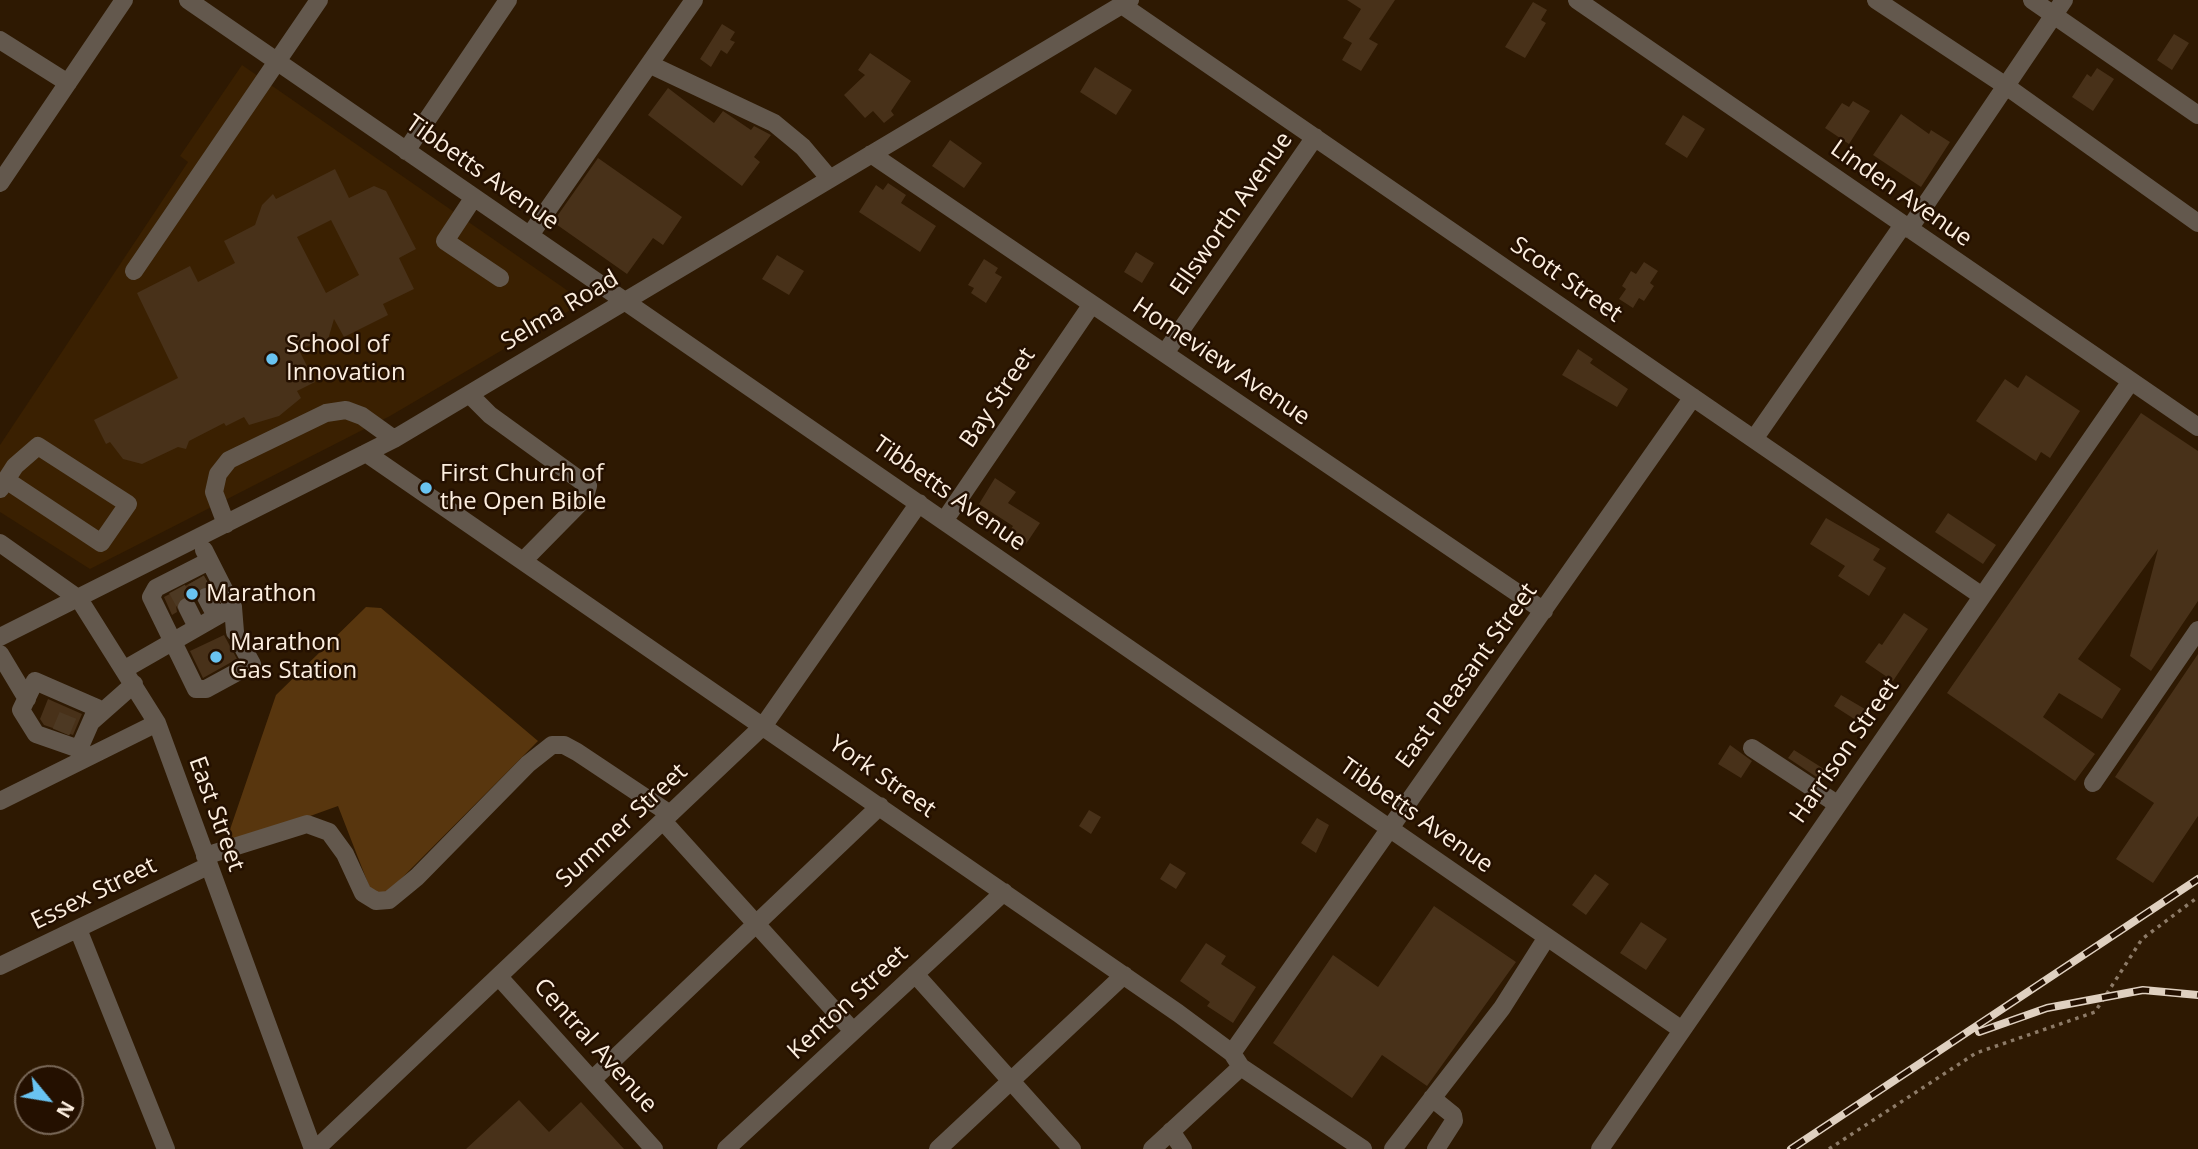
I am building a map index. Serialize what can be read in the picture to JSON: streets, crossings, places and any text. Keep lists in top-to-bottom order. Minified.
{"streets":{"street":["Tibbetts Avenue","Linden Avenue","Ellsworth Avenue","Scott Street","Selma Road","Homeview Avenue","Bay Street","East Pleasant Street","Harrison Street","York Street","East Street","Summer Street","Essex Street","Kenton Street","Central Avenue"]},"crossings":[["Tibbetts Avenue","Selma Road"],["Tibbetts Avenue","Bay Street"],["Tibbetts Avenue","East Pleasant Street"],["Tibbetts Avenue","Harrison Street"],["Tibbetts Avenue","Summer Street"],["Linden Avenue","Harrison Street"],["Ellsworth Avenue","Scott Street"],["Ellsworth Avenue","Homeview Avenue"],["Scott Street","Selma Road"],["Scott Street","East Pleasant Street"],["Scott Street","Harrison Street"],["Selma Road","Homeview Avenue"],["Selma Road","York Street"],["Selma Road","East Street"],["Homeview Avenue","Bay Street"],["Homeview Avenue","East Pleasant Street"],["East Pleasant Street","York Street"],["York Street","Summer Street"],["York Street","Kenton Street"],["East Street","Summer Street"],["East Street","Essex Street"],["Summer Street","Essex Street"],["Summer Street","Central Avenue"]],"places":["School of Innovation","First Church of the Open Bible","Marathon","Marathon Gas Station"],"north":"bottom right"}
